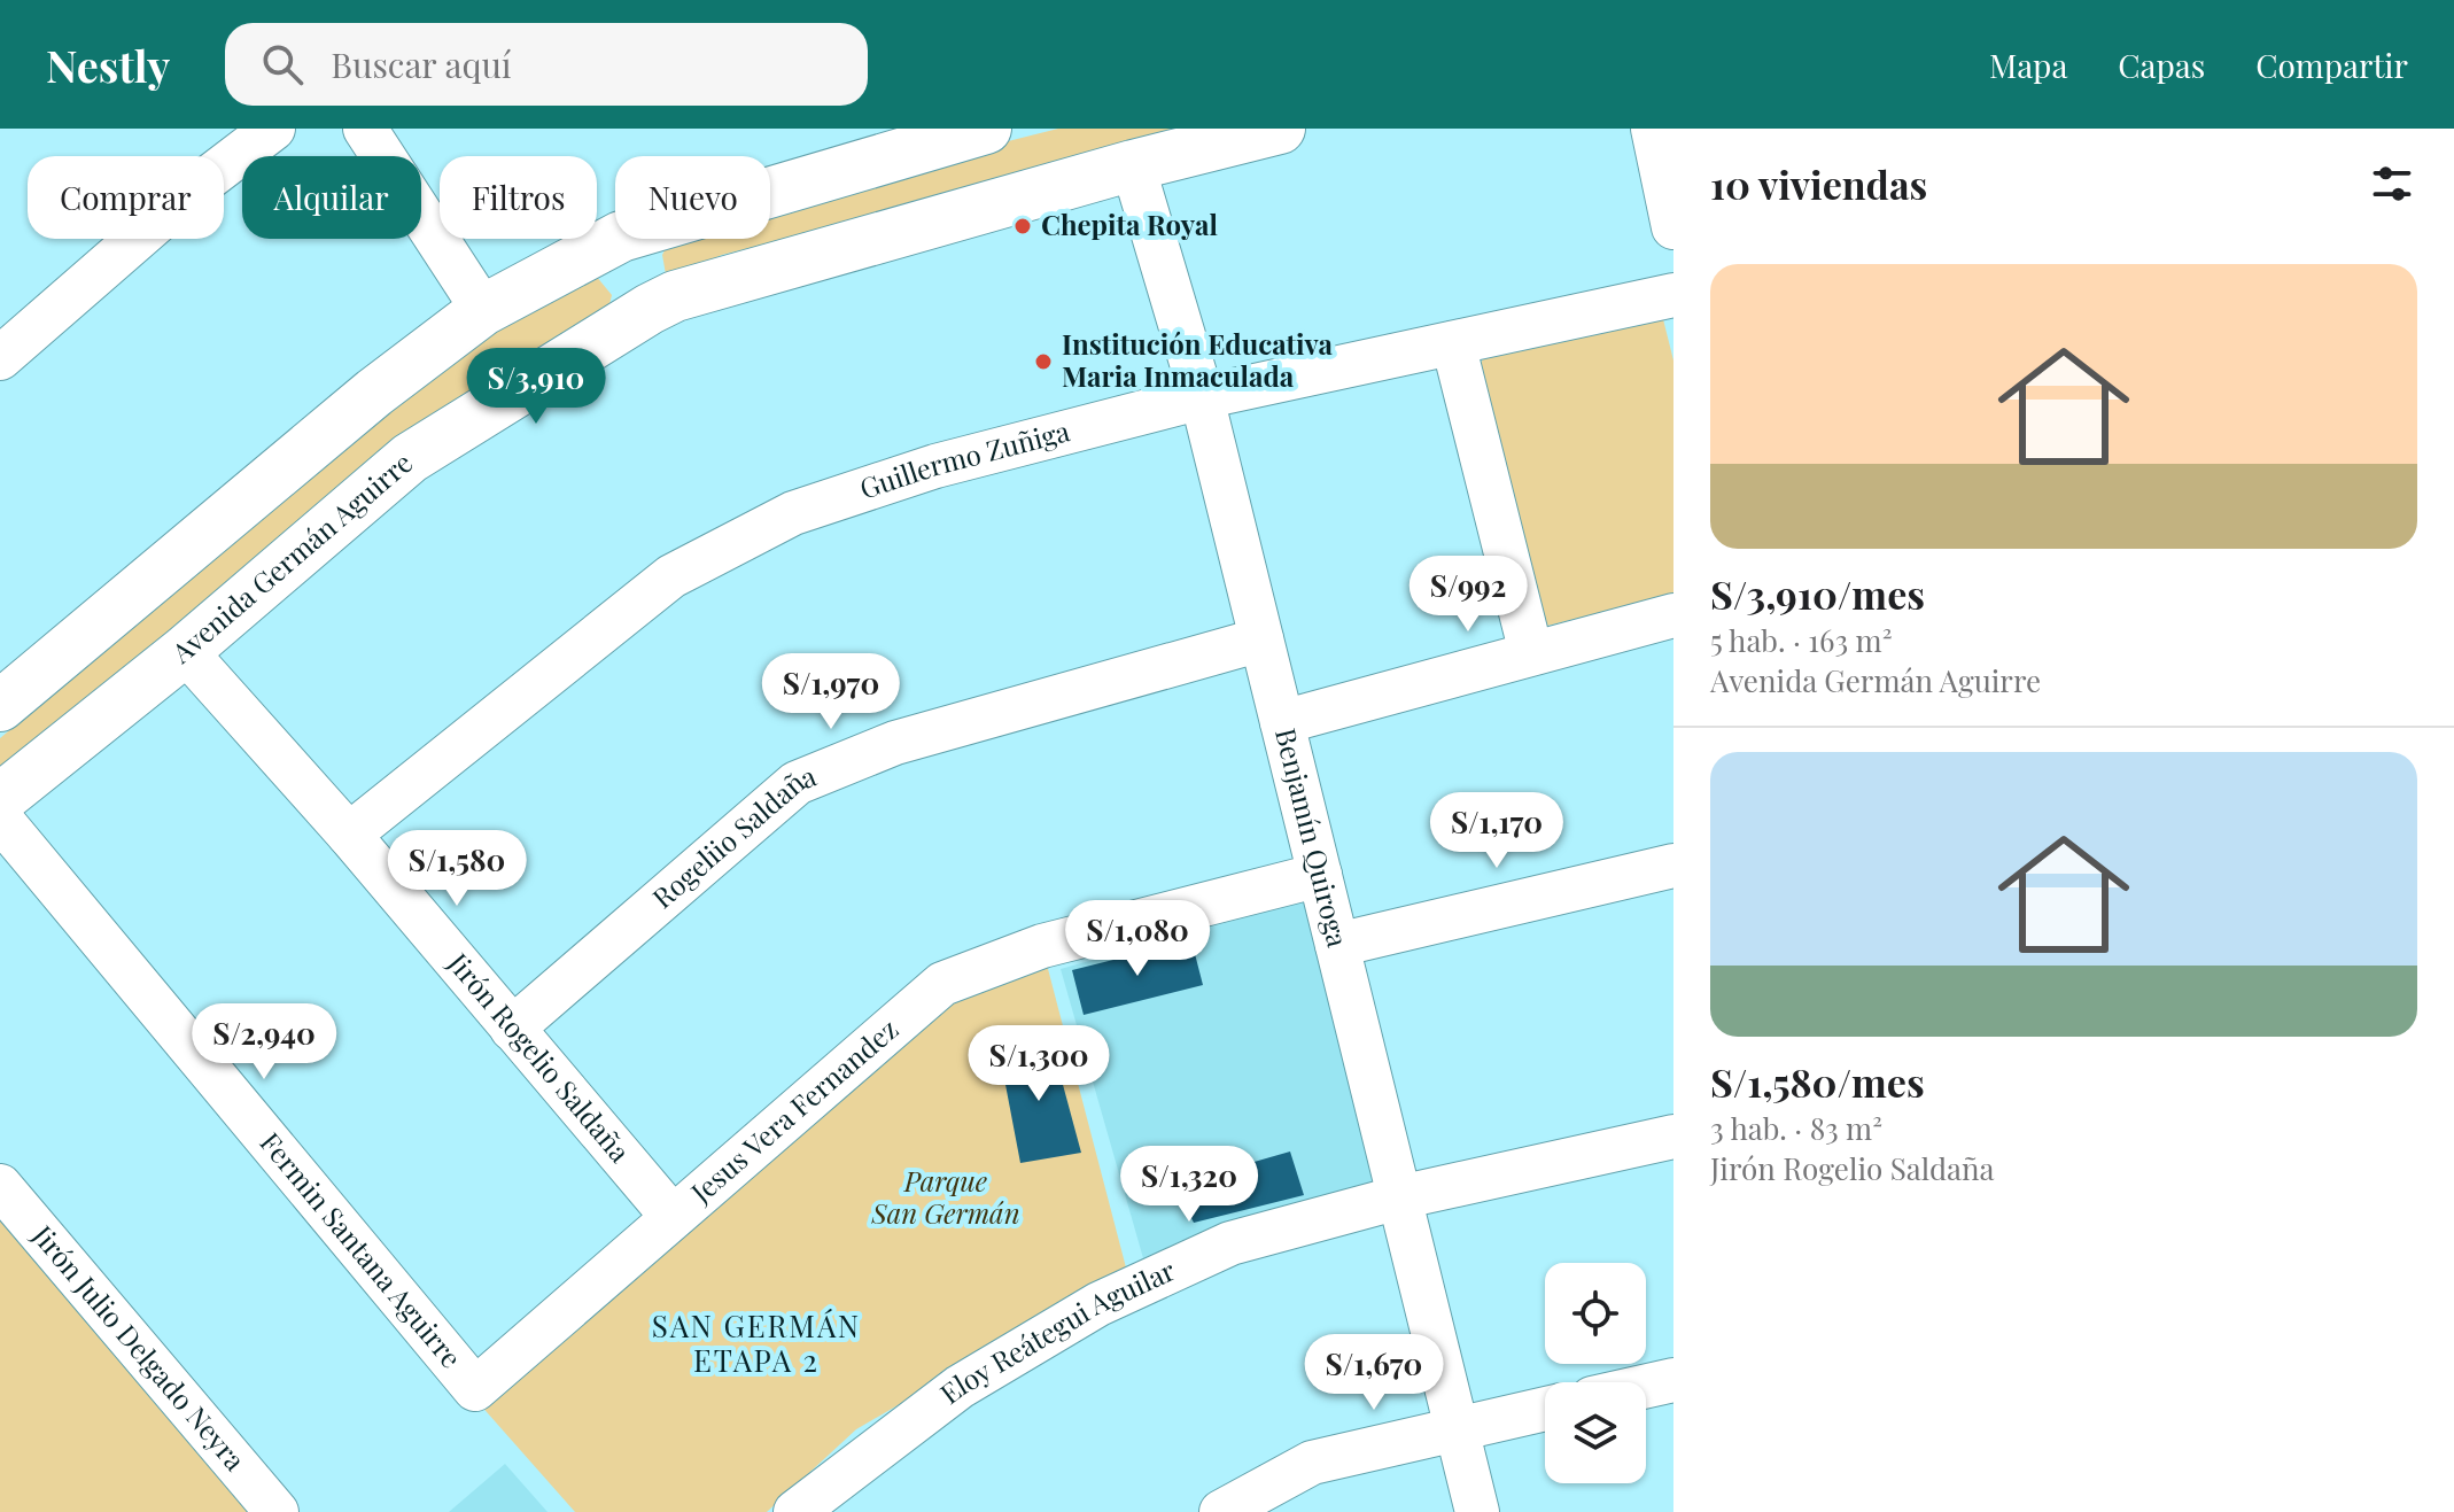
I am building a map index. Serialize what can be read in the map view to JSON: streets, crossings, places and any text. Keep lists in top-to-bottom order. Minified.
{"streets":{"main road":["Avenida Germán Aguirre"],"street":["Guillermo Zuñiga","Benjamín Quiroga","Rogeliio Saldaña","Jirón Rogelio Saldaña","Jesus Vera Fernandez","Fermin Santana Aguirre","Eloy Reátegui Aguilar","Jirón Julio Delgado Neyra"]},"crossings":[["Guillermo Zuñiga","Benjamín Quiroga"],["Guillermo Zuñiga","Jirón Rogelio Saldaña"],["Avenida Germán Aguirre","Benjamín Quiroga"],["Avenida Germán Aguirre","Jirón Rogelio Saldaña"],["Benjamín Quiroga","Rogeliio Saldaña"],["Benjamín Quiroga","Jesus Vera Fernandez"],["Benjamín Quiroga","Eloy Reátegui Aguilar"],["Rogeliio Saldaña","Jirón Rogelio Saldaña"],["Jirón Rogelio Saldaña","Jesus Vera Fernandez"],["Jesus Vera Fernandez","Fermin Santana Aguirre"]],"districts":["SAN GERMÁN ETAPA 2"],"parks":["Parque San Germán"],"places":["Chepita Royal","Institución Educativa Maria Inmaculada"],"page":{"header":"Nestly","search":"Buscar aquí","nav":["Mapa","Capas","Compartir"],"heading":"10 viviendas","chip":["Comprar","Alquilar","Filtros","Nuevo"],"list":[{"name":"S/3,910/mes","note":"5 hab. · 163 m² · Avenida Germán Aguirre"},{"name":"S/1,580/mes","note":"3 hab. · 83 m² · Jirón Rogelio Saldaña"}],"price":["S/3,910","S/992","S/1,970","S/1,170","S/1,580","S/1,080","S/2,940","S/1,300","S/1,320","S/1,670"]}}
